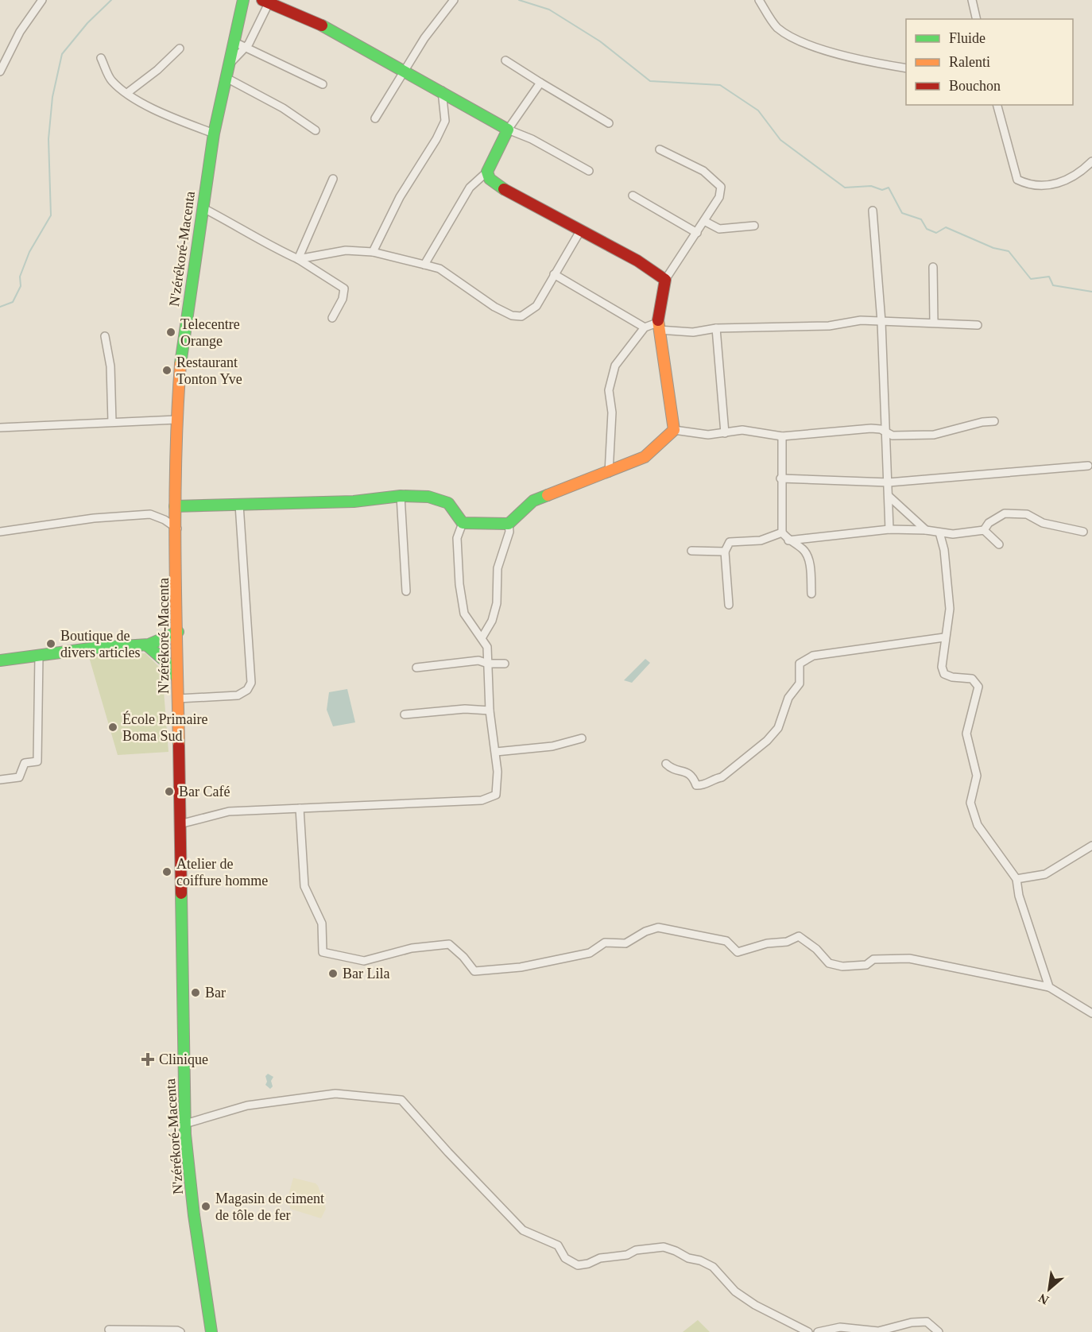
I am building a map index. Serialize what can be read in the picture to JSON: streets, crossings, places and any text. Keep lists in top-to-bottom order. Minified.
{"streets":{"main road":["N'zérékoré-Macenta"]},"places":{"other":["Telecentre Orange","Restaurant Tonton Yve","Boutique de divers articles","École Primaire Boma Sud","Bar Café","Atelier de coiffure homme","Bar Lila","Bar","Magasin de ciment de tôle de fer"],"health":["Clinique"]},"legend":["Fluide","Ralenti","Bouchon"],"north":"bottom left"}
